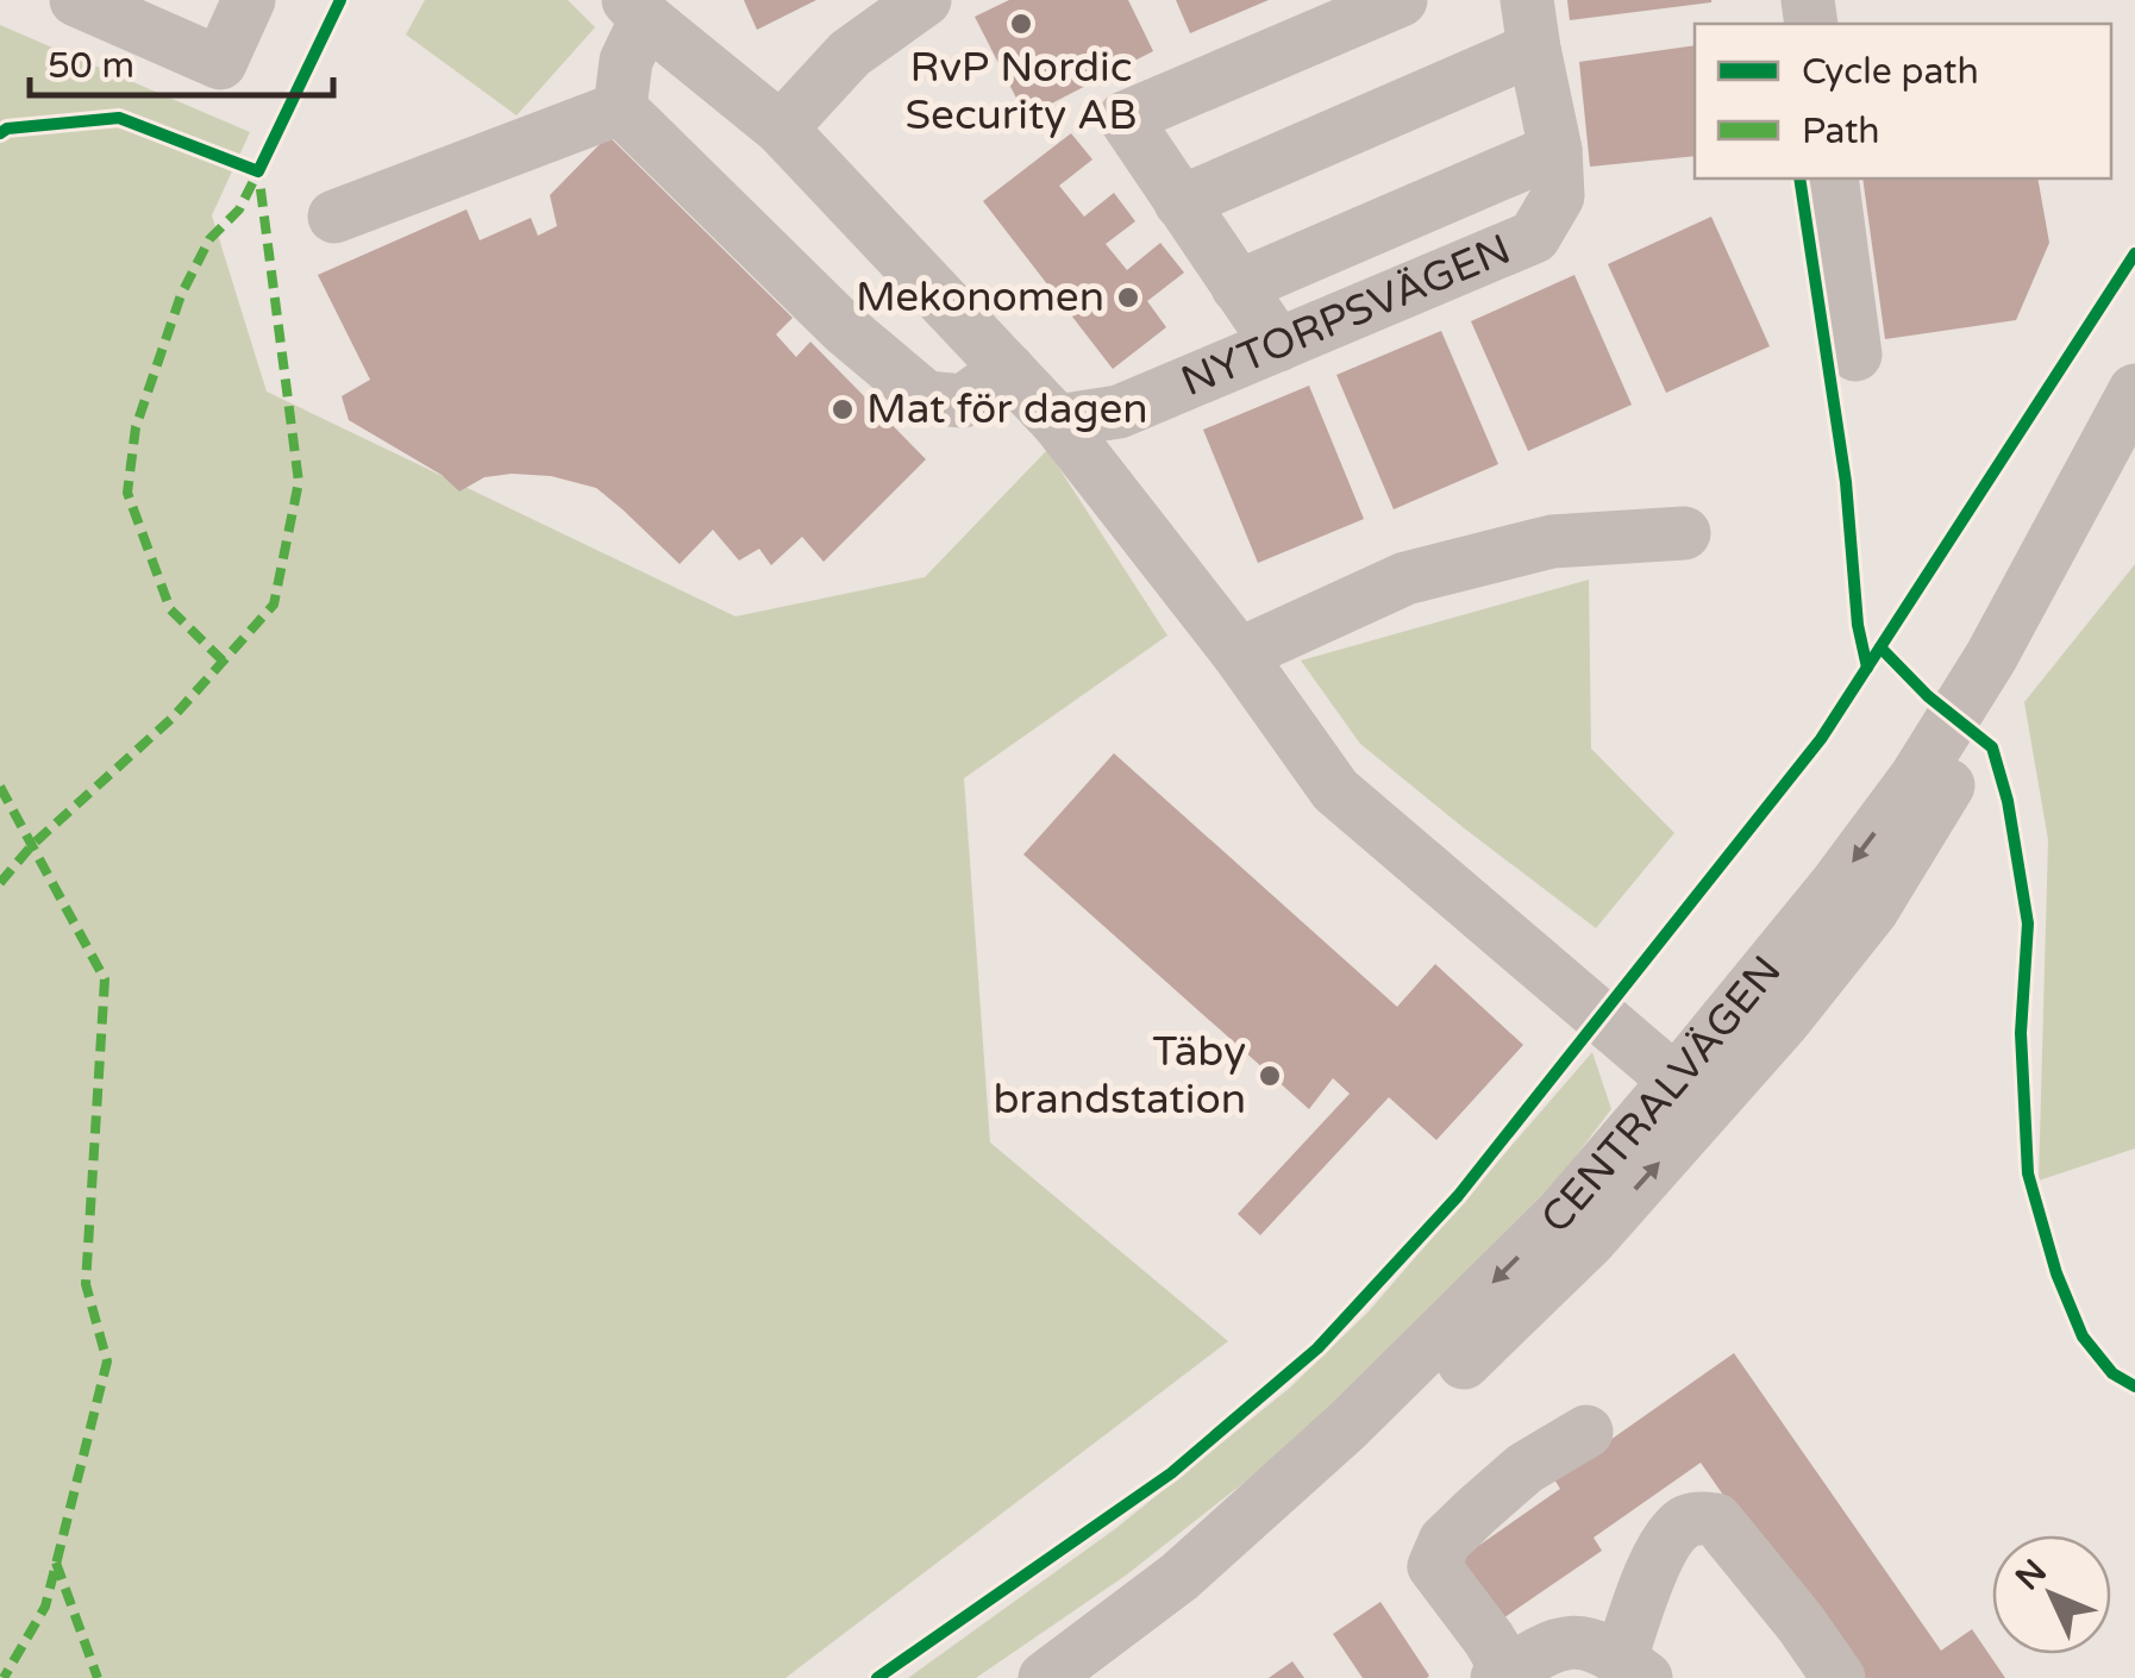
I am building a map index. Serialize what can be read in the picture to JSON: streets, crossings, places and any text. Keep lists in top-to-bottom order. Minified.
{"streets":{"street":["NYTORPSVÄGEN","CENTRALVÄGEN"]},"places":["RvP Nordic Security AB","Mekonomen","Mat för dagen","Täby brandstation"],"legend":["Cycle path","Path"],"scale_bar":"50 m","north":"top left"}
